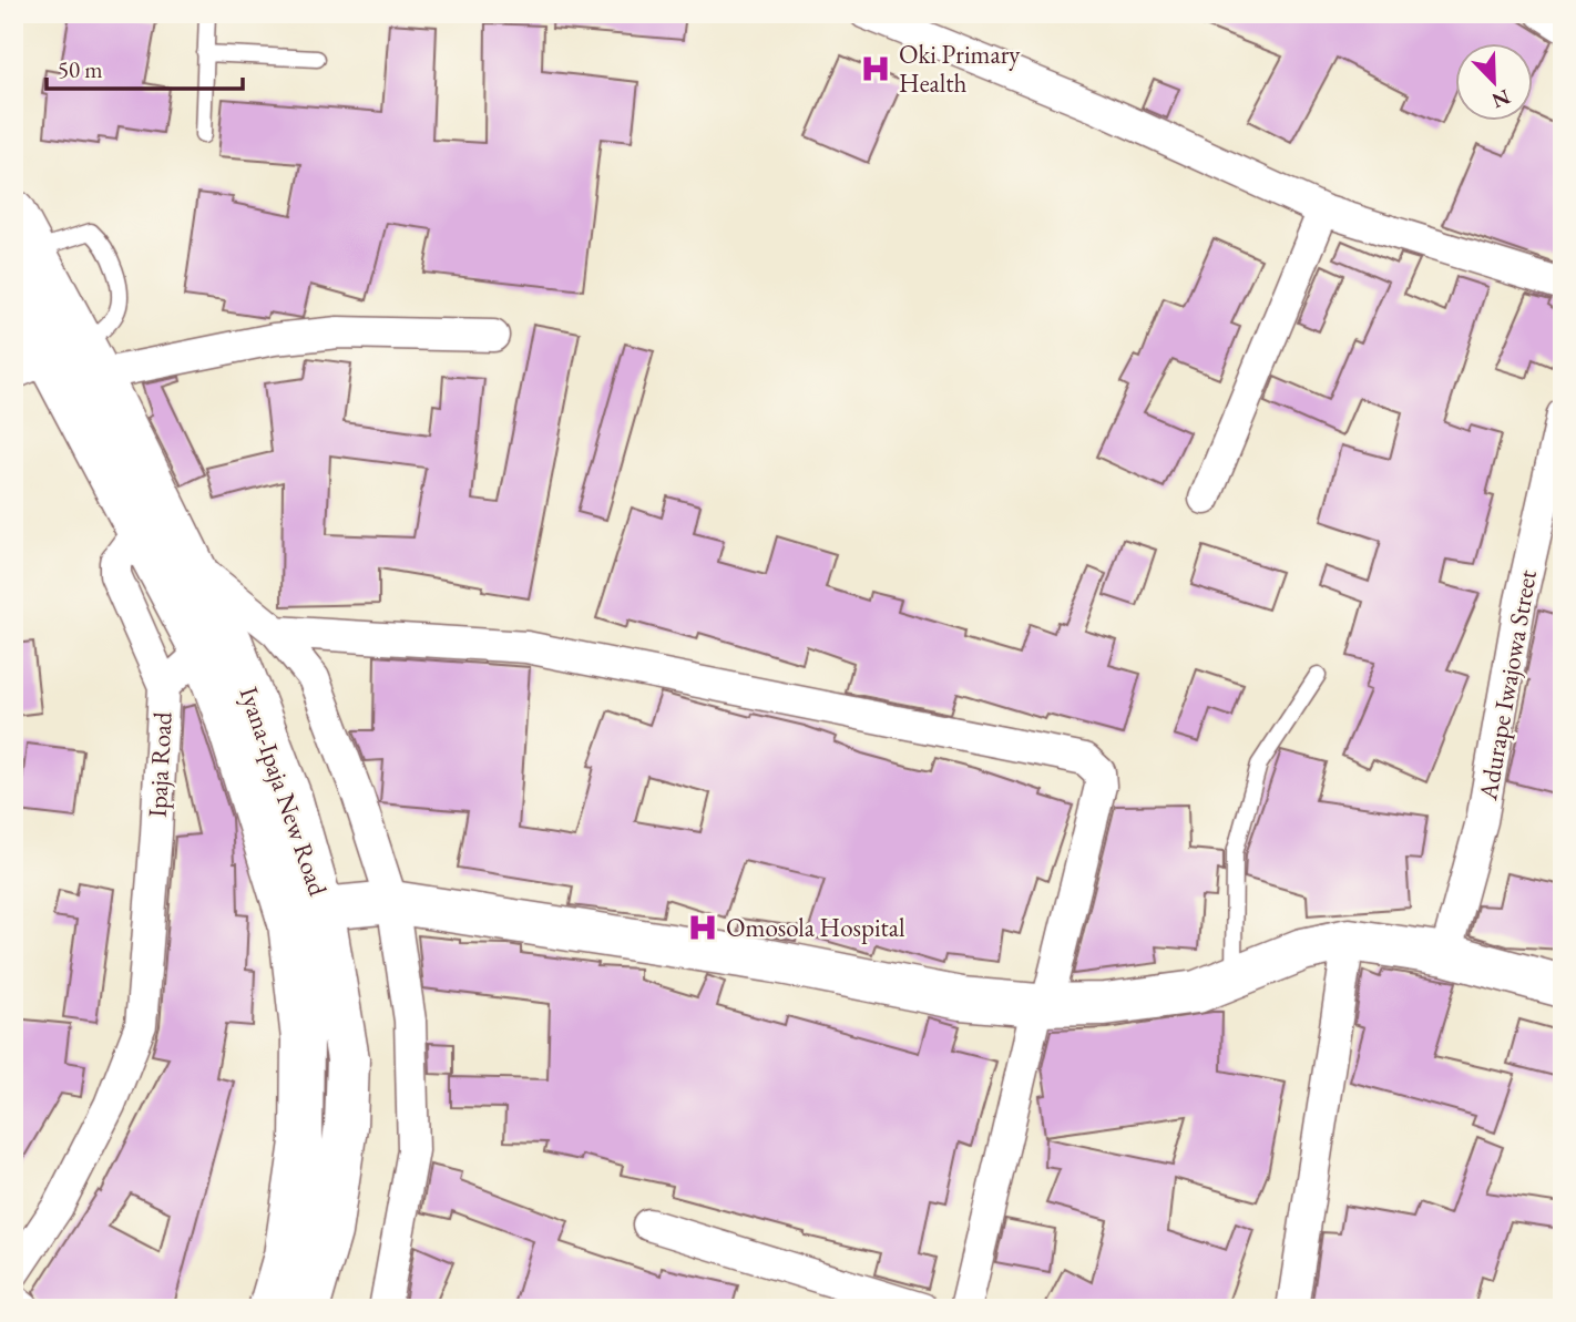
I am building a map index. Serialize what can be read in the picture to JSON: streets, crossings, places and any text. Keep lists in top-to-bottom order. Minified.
{"streets":{"main road":["Iyana-Ipaja New Road"],"street":["Adurape Iwajowa Street","Ipaja Road"]},"crossings":[["Ipaja Road","Iyana-Ipaja New Road"]],"places":{"hospital":["Oki Primary Health","Omosola Hospital"]},"scale_bar":"50 m","north":"bottom right"}
